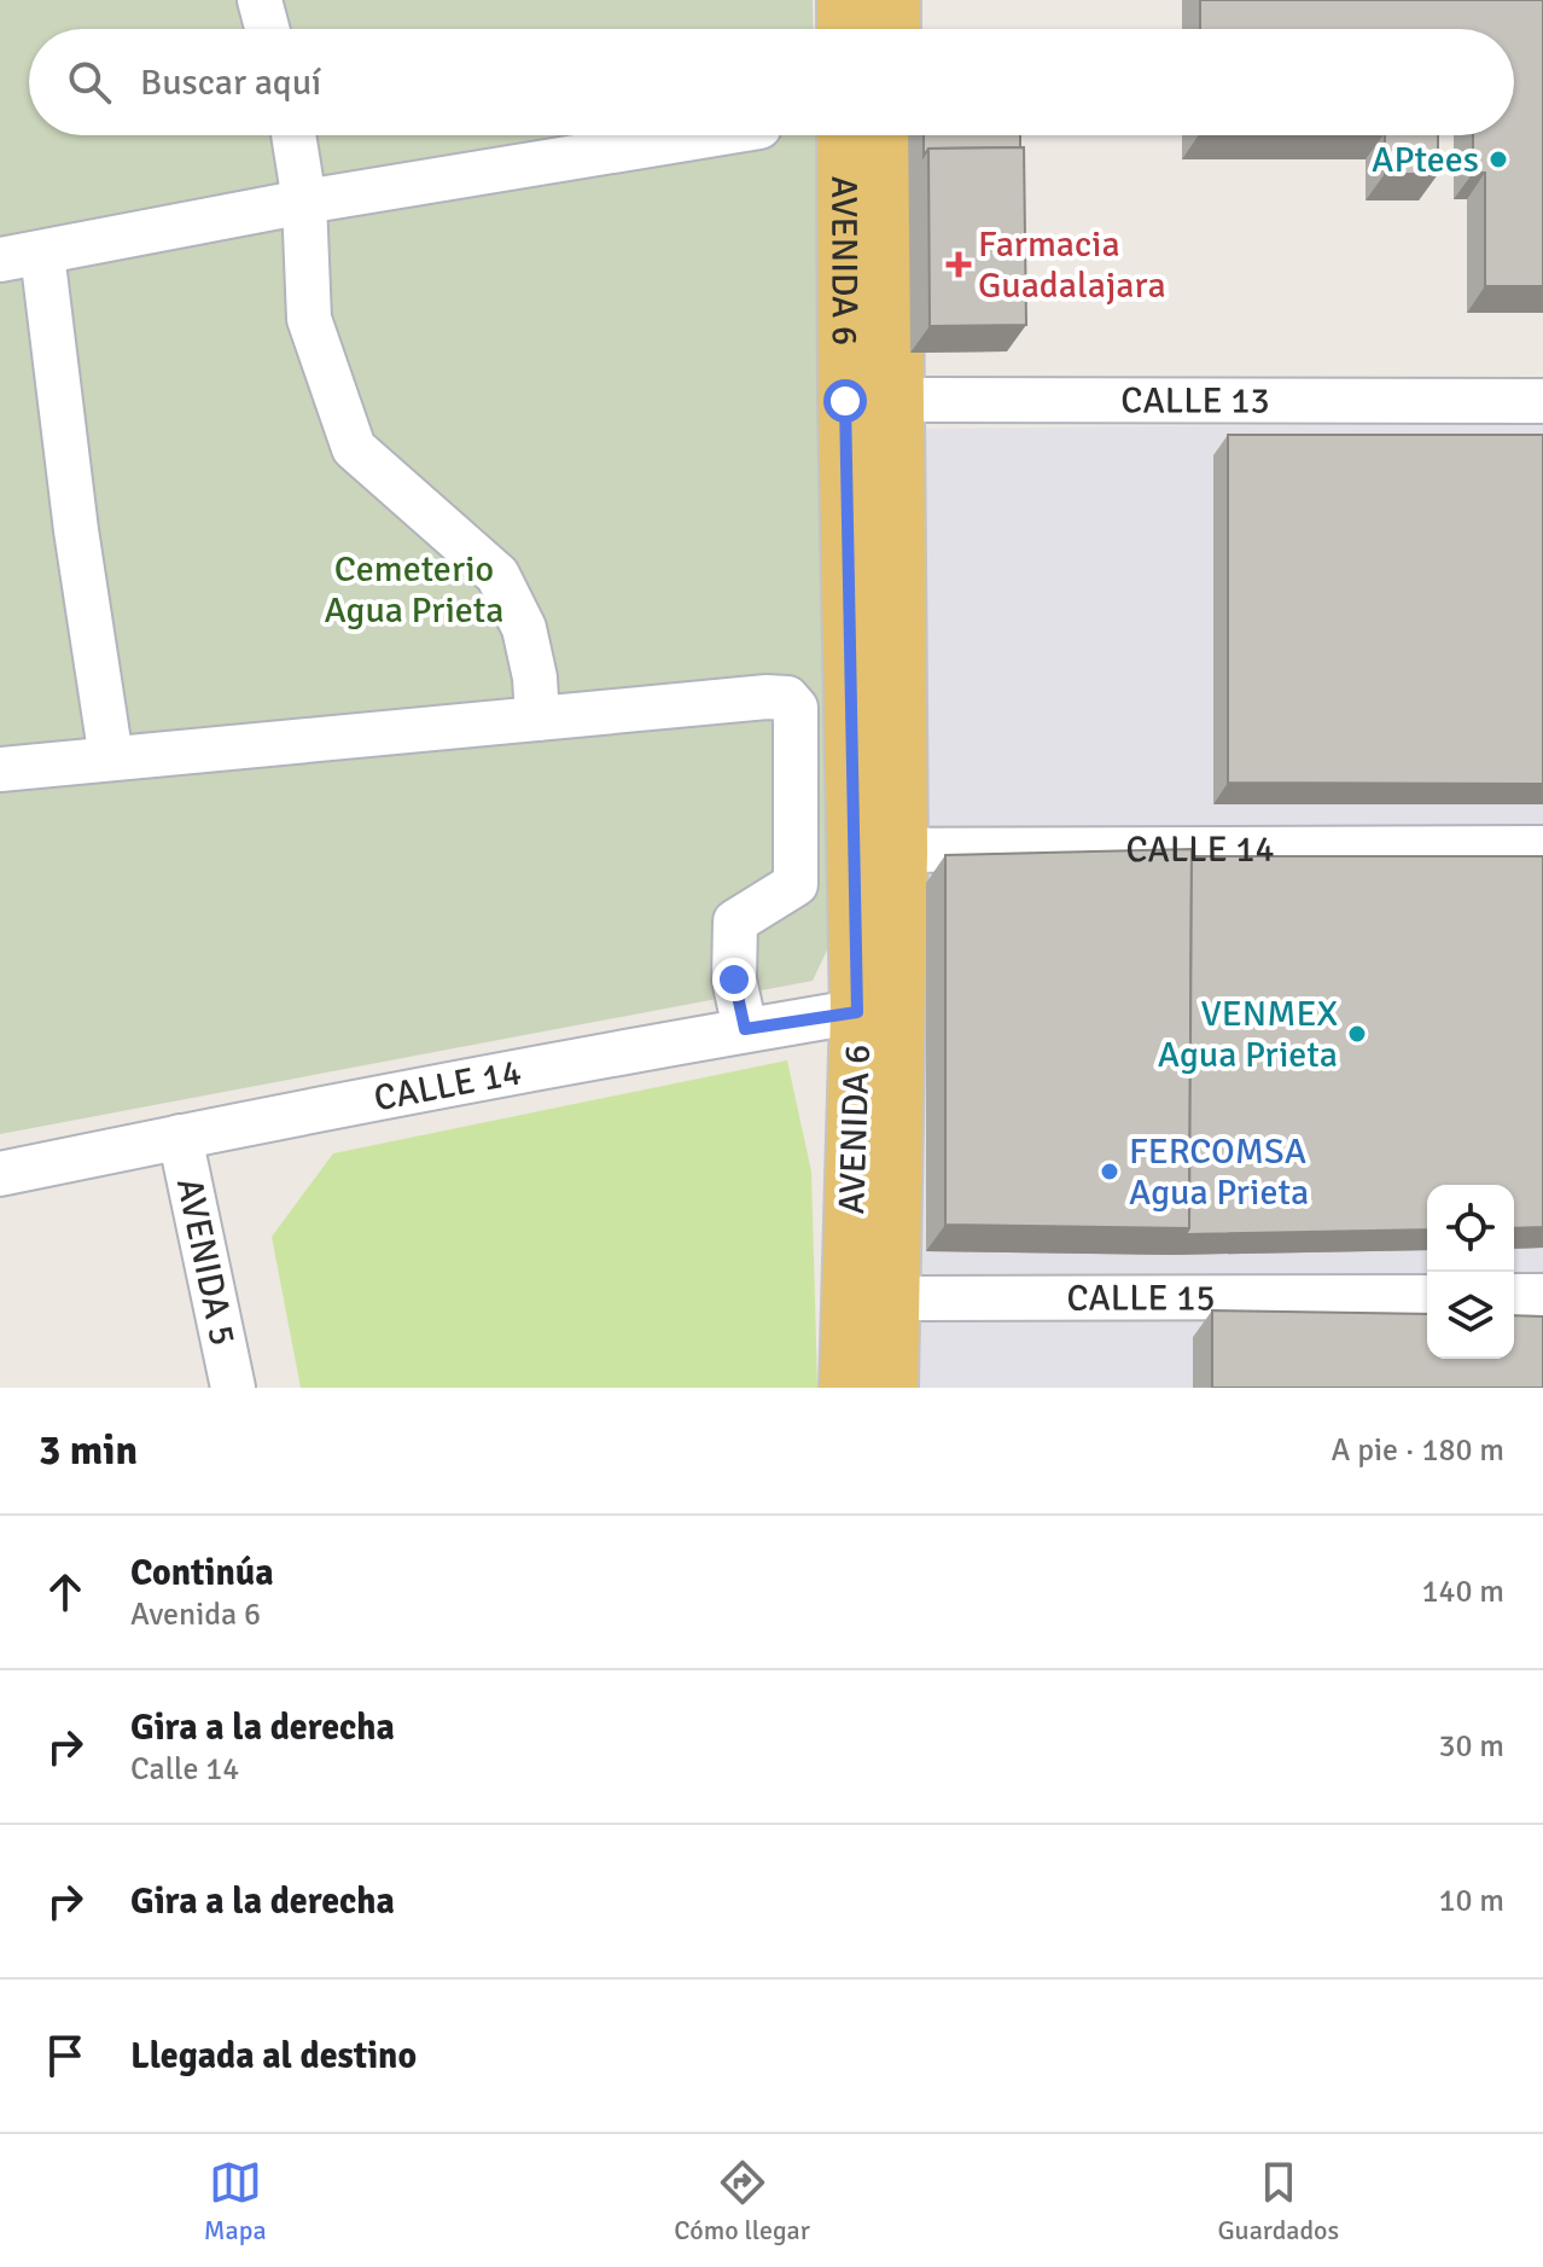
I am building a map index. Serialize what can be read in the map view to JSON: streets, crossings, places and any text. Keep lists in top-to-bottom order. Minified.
{"streets":{"main road":["AVENIDA 6"],"street":["CALLE 13","CALLE 14","AVENIDA 5","CALLE 15"]},"crossings":[["AVENIDA 6","CALLE 13"],["AVENIDA 6","CALLE 14"],["AVENIDA 6","CALLE 15"],["CALLE 14","AVENIDA 5"]],"parks":["Cemeterio Agua Prieta"],"places":{"other":["APtees","VENMEX Agua Prieta","FERCOMSA Agua Prieta"],"health":["Farmacia Guadalajara"]},"page":{"search":"Buscar aquí","heading":["3 min","A pie · 180 m"],"list":[["Continúa","Avenida 6","140 m"],["Gira a la derecha","Calle 14","30 m"],["Gira a la derecha","10 m"],"Llegada al destino"],"nav":["Mapa","Cómo llegar","Guardados"]}}
